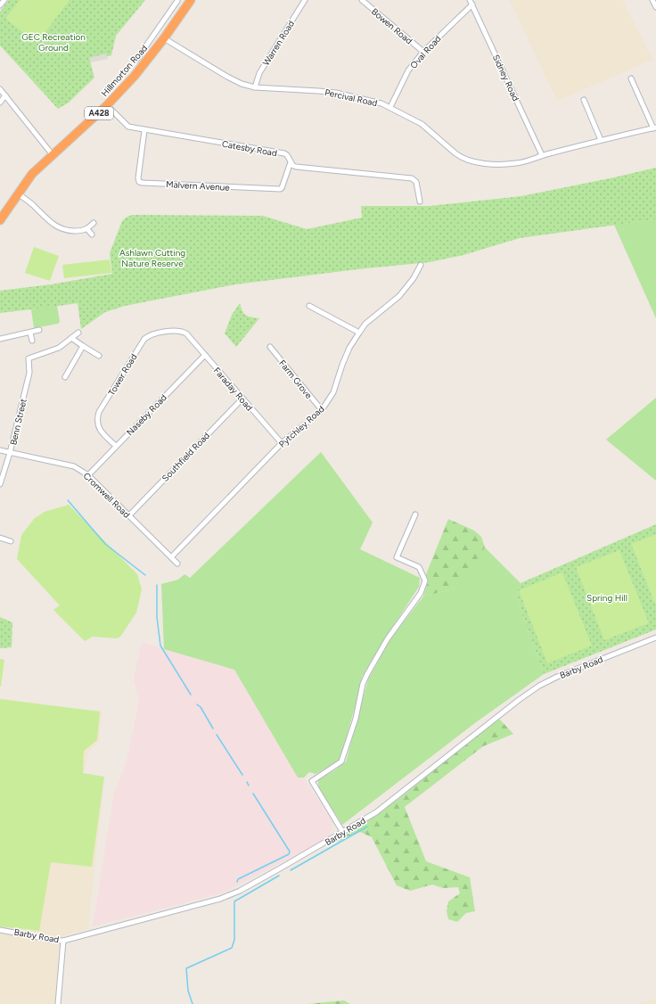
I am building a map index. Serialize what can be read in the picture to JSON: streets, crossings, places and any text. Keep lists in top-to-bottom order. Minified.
{"streets":{"highway":["Hillmorton Road","A428"],"street":["Bowen Road","Warren Road","Oval Road","Sidney Road","Percival Road","Catesby Road","Malvern Avenue","Tower Road","Farm Grove","Faraday Road","Naseby Road","Benn Street","Pytchley Road","Southfield Road","Cromwell Road","Barby Road"]},"crossings":[["Bowen Road","Oval Road"],["Warren Road","Percival Road"],["Oval Road","Sidney Road"],["Oval Road","Percival Road"],["Hillmorton Road","Percival Road"],["Hillmorton Road","Catesby Road"],["Sidney Road","Percival Road"],["Catesby Road","Malvern Avenue"],["Tower Road","Faraday Road"],["Tower Road","Naseby Road"],["Farm Grove","Pytchley Road"],["Faraday Road","Naseby Road"],["Faraday Road","Pytchley Road"],["Faraday Road","Southfield Road"],["Naseby Road","Cromwell Road"],["Benn Street","Cromwell Road"],["Pytchley Road","Cromwell Road"],["Southfield Road","Cromwell Road"]],"parks":["GEC Recreation Ground","Ashlawn Cutting Nature Reserve","Spring Hill"]}
